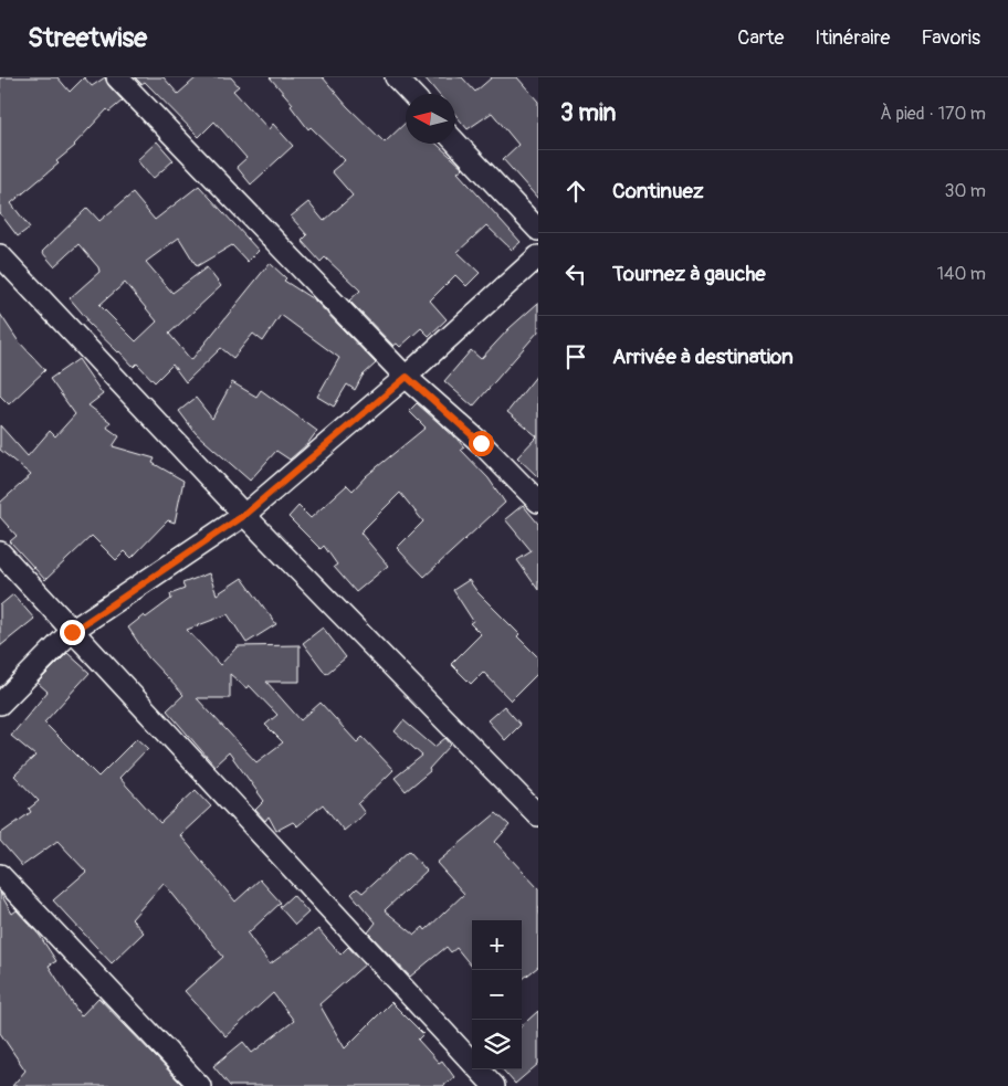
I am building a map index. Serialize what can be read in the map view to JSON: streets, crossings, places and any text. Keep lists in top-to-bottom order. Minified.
{"north":"left","page":{"header":"Streetwise","nav":["Carte","Itinéraire","Favoris"],"heading":["3 min","À pied · 170 m"],"list":[["Continuez","30 m"],["Tournez à gauche","140 m"],"Arrivée à destination"],"map_buttons":["+","−"]}}
